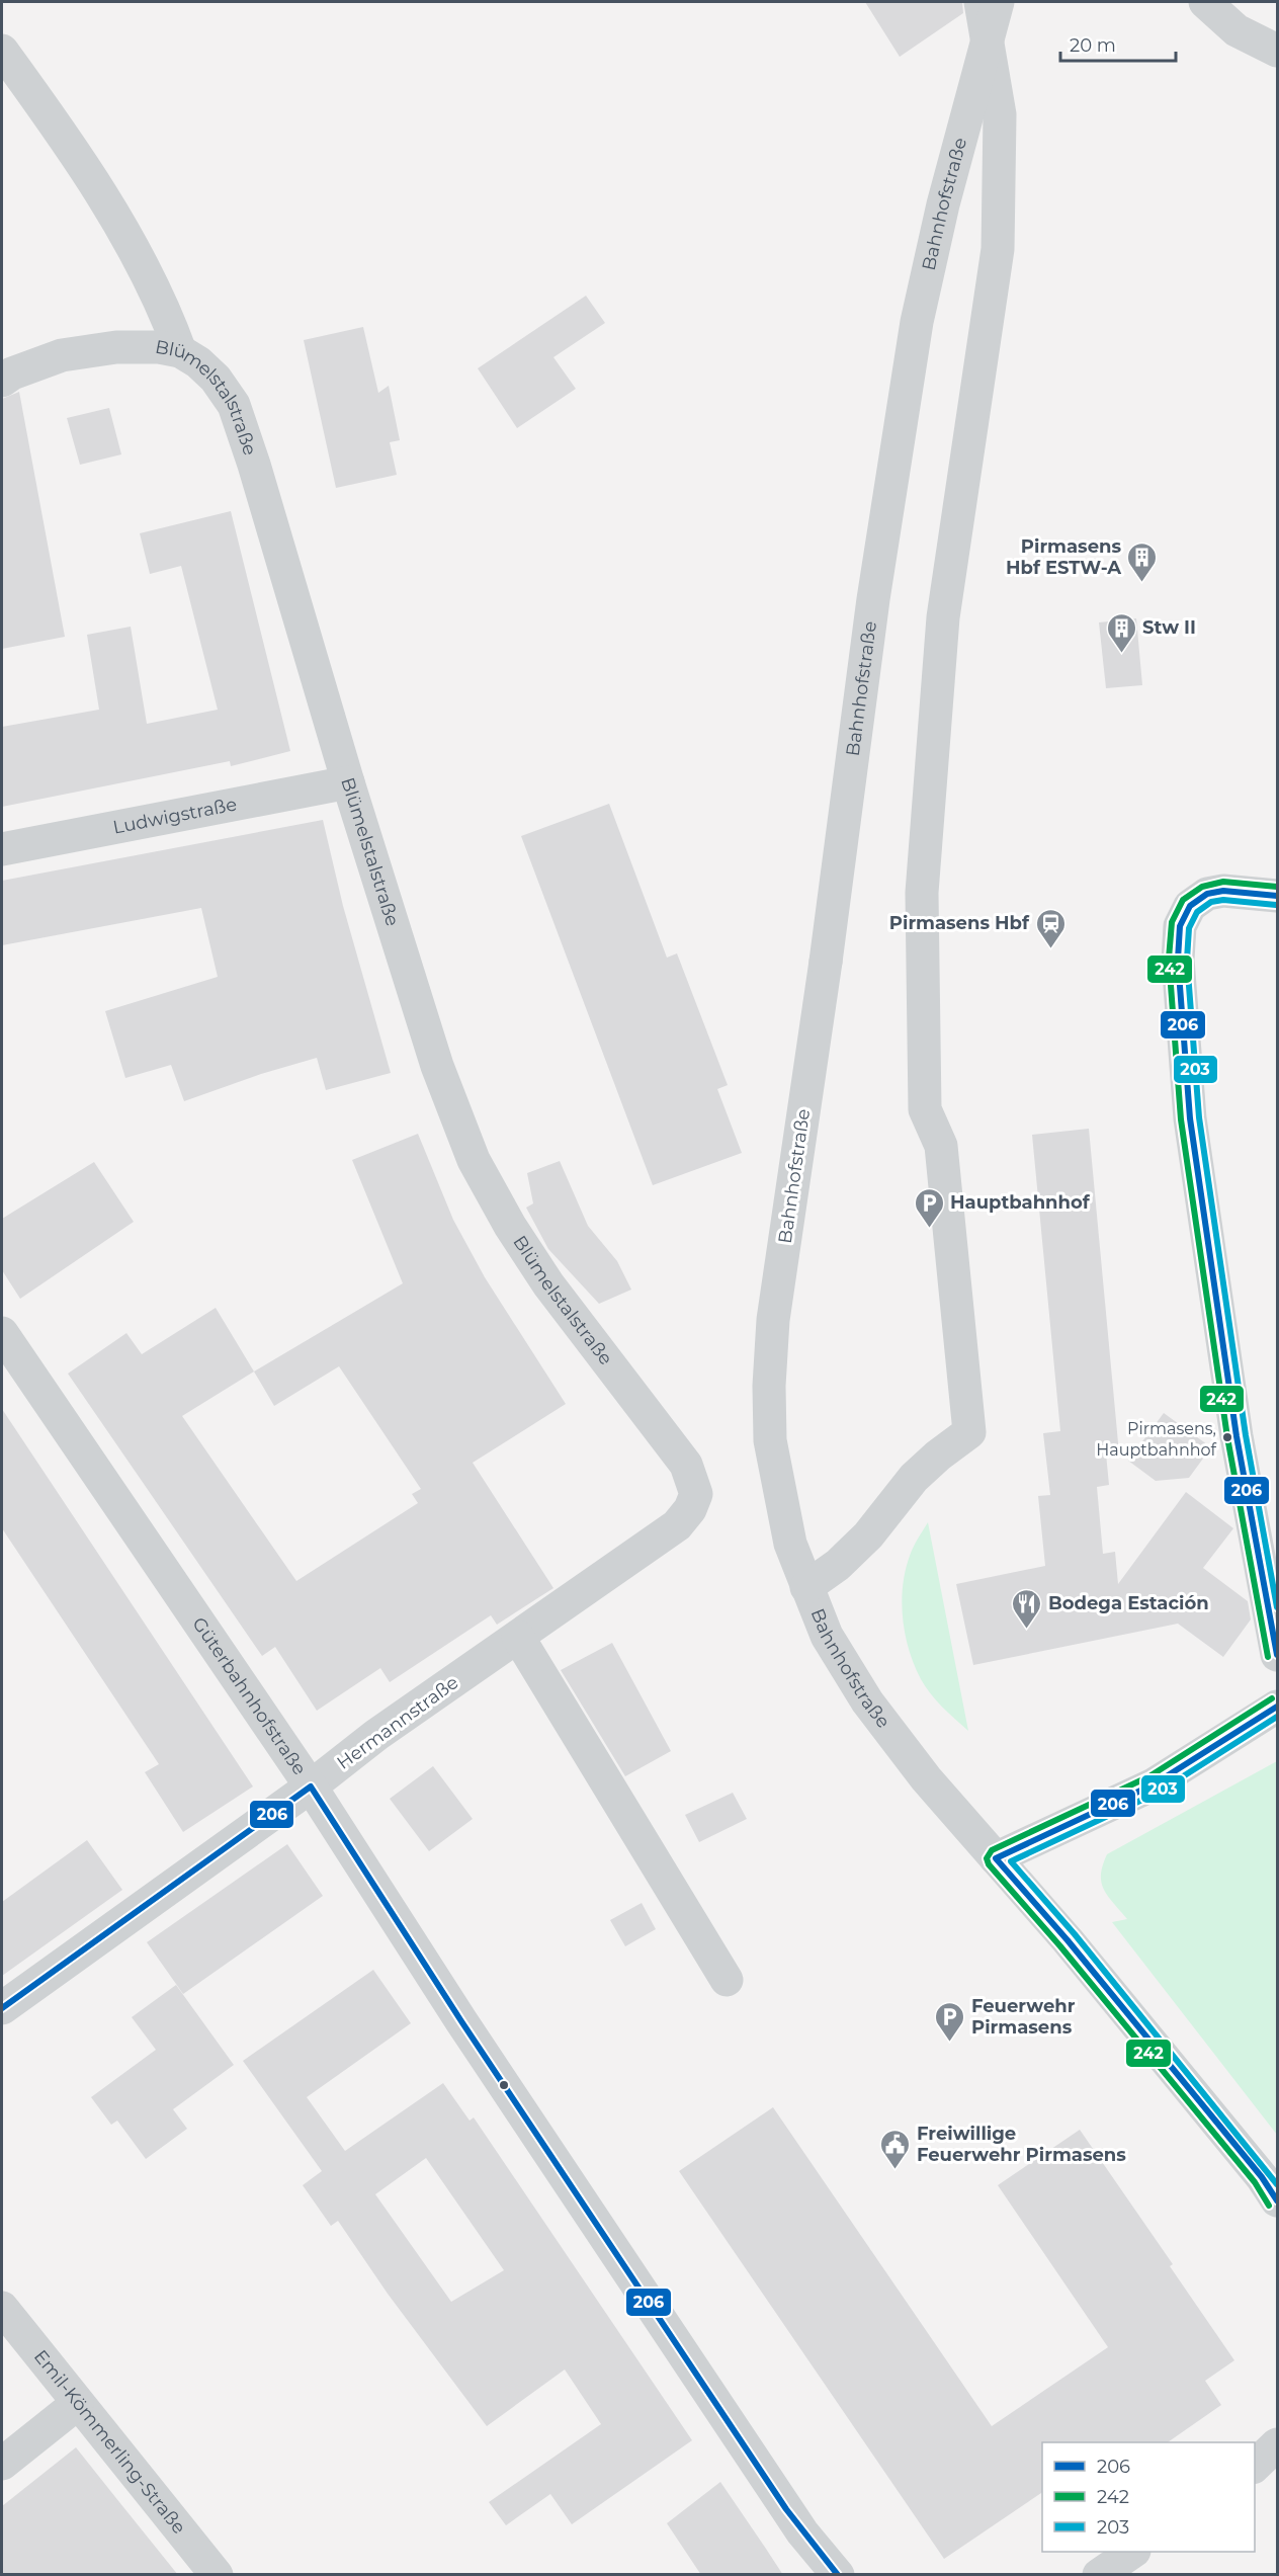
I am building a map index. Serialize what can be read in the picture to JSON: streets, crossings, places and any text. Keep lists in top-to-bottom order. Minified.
{"streets":{"street":["Bahnhofstraße","Blümelstalstraße","Ludwigstraße","Güterbahnhofstraße","Hermannstraße","Emil-Kömmerling-Straße"]},"crossings":[["Blümelstalstraße","Ludwigstraße"],["Blümelstalstraße","Hermannstraße"],["Güterbahnhofstraße","Hermannstraße"]],"places":{"building":["Pirmasens Hbf ESTW-A","Stw II"],"station":["Pirmasens Hbf"],"parking":["Hauptbahnhof","Feuerwehr Pirmasens"],"other":["Pirmasens, Hauptbahnhof"],"restaurant":["Bodega Estación"],"public building":["Freiwillige Feuerwehr Pirmasens"]},"lines":["transit line 242","transit line 206","transit line 203"],"legend":["206","242","203"],"scale_bar":"20 m"}
